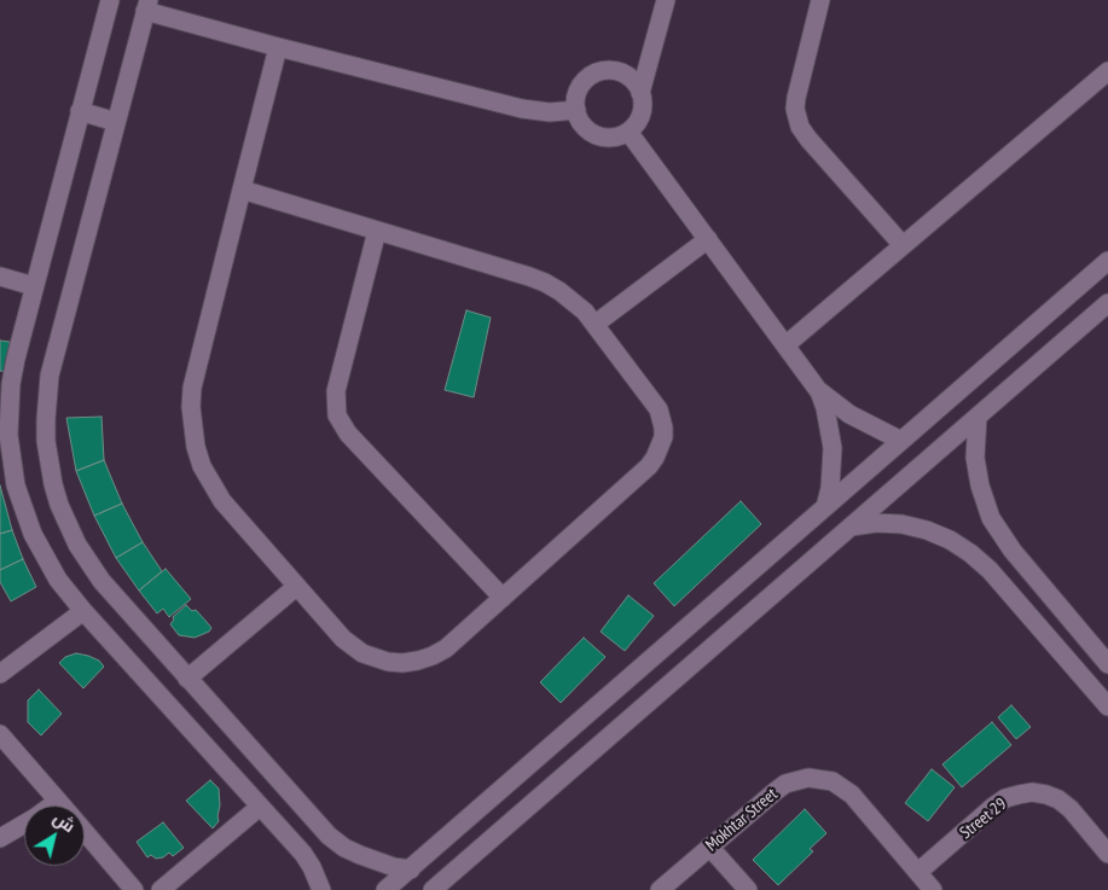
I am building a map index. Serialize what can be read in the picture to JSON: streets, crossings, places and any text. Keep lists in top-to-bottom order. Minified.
{"streets":{"street":["Street 29","Mokhtar Street"]},"crossings":[["Street 29","Mokhtar Street"]],"north":"top right"}
